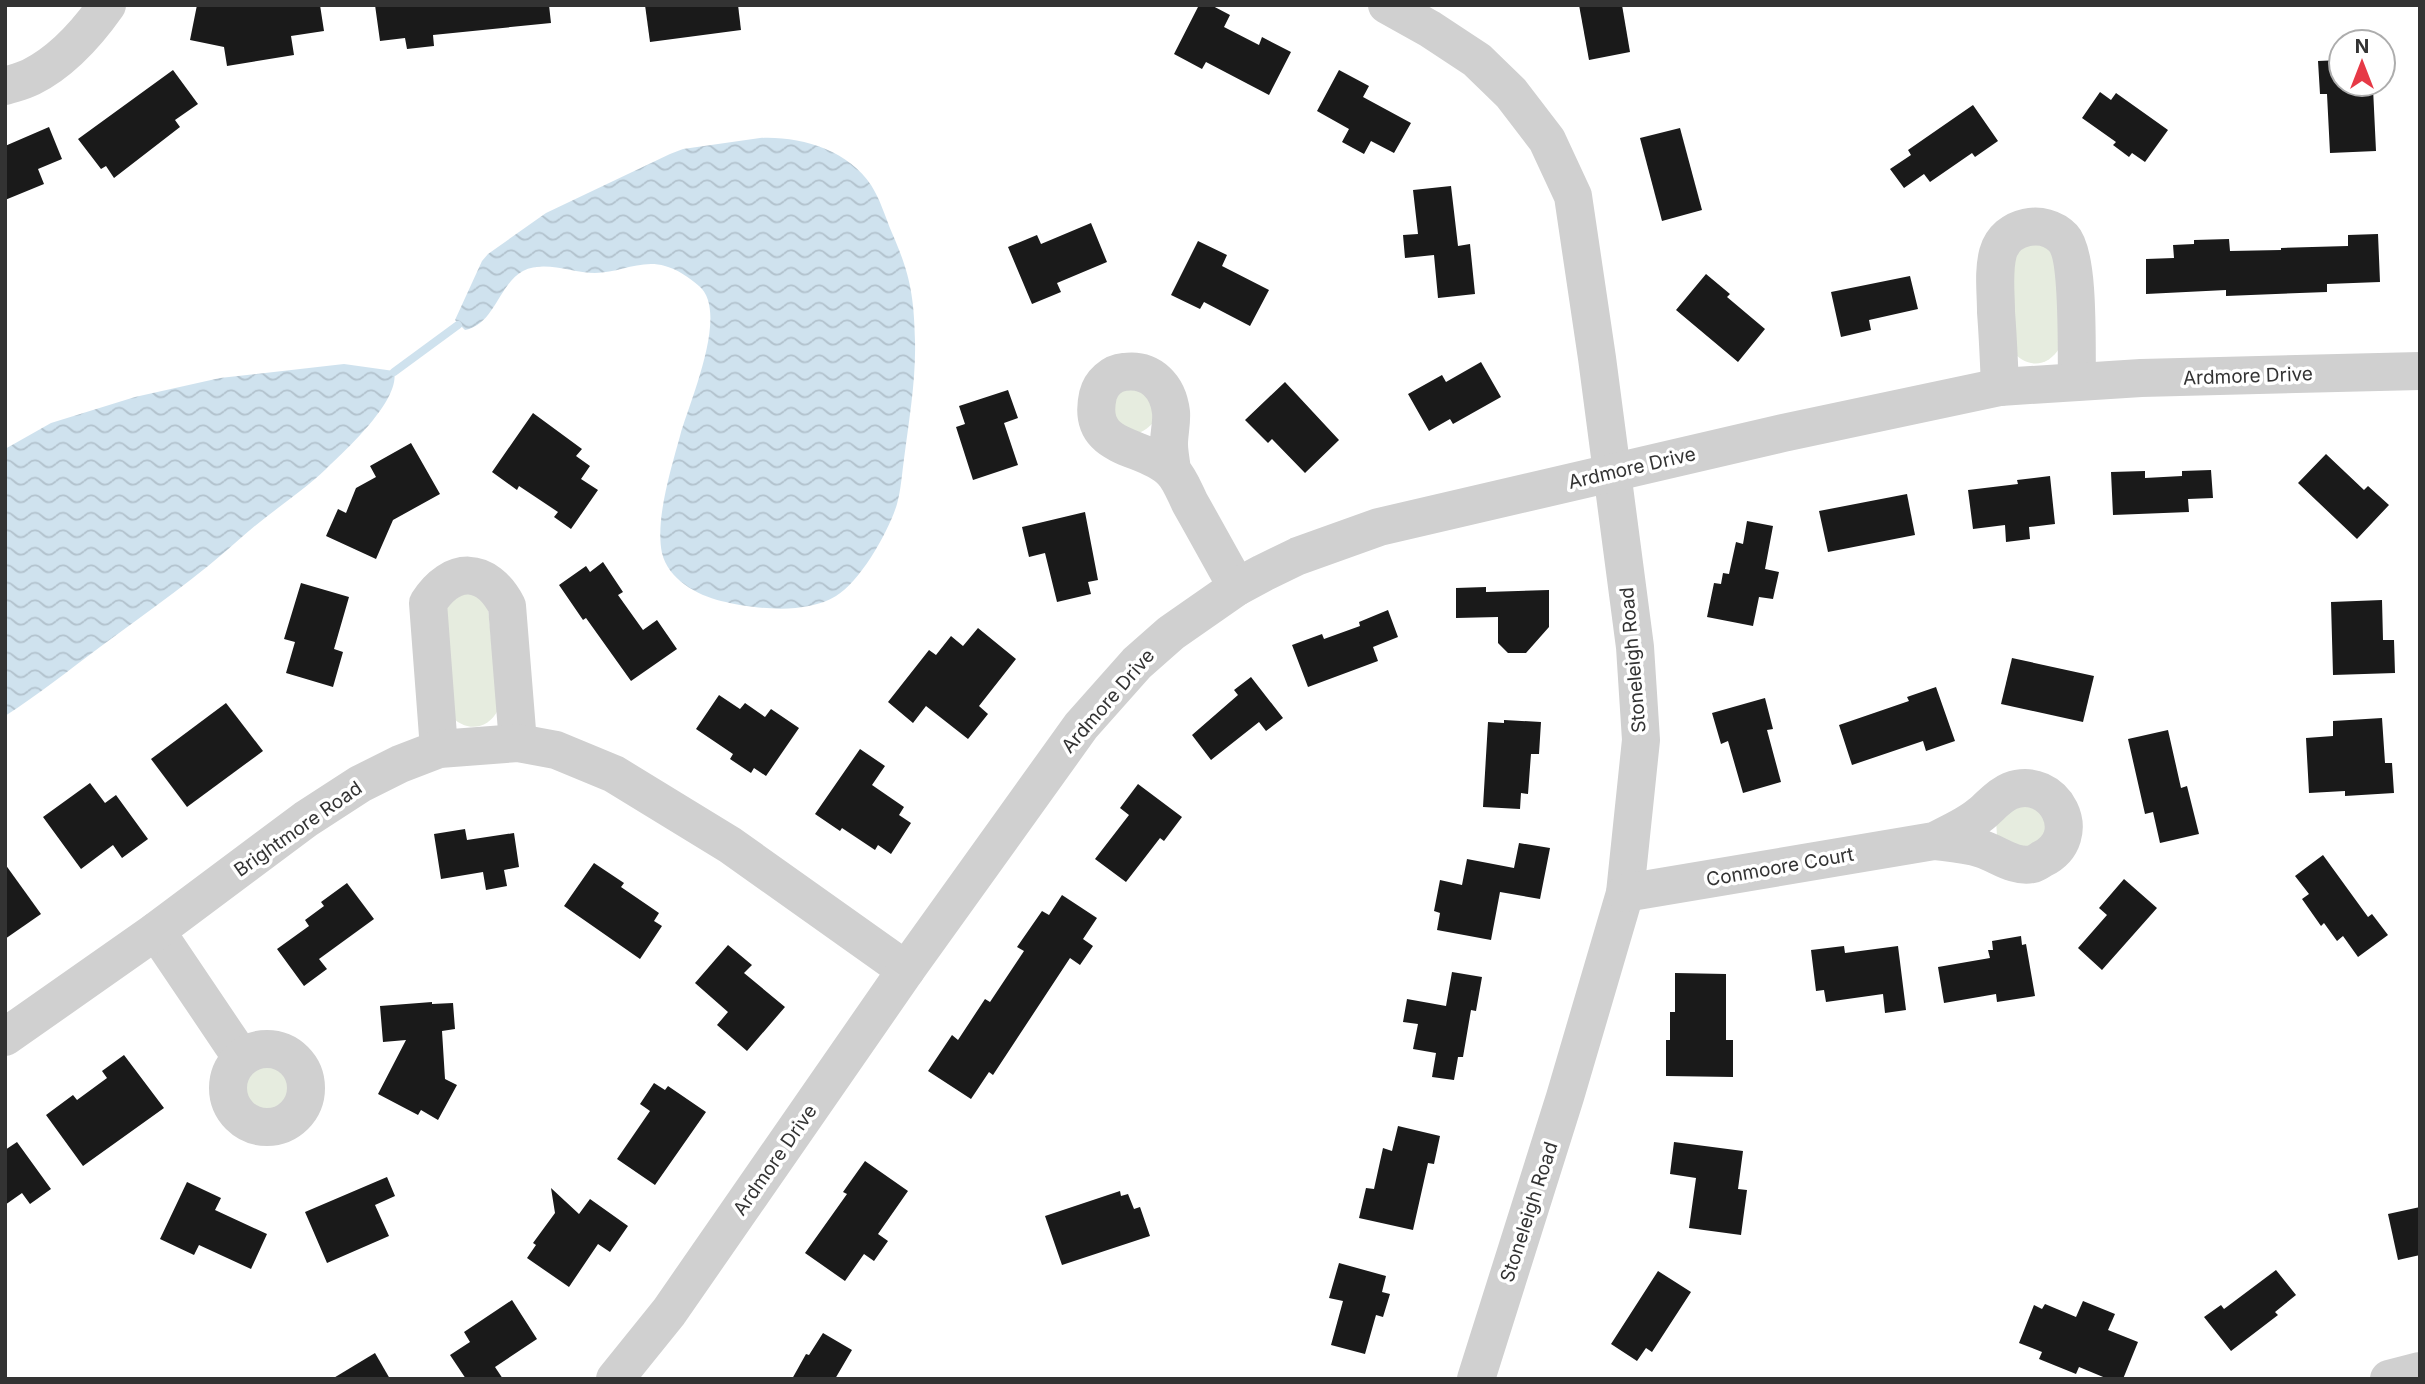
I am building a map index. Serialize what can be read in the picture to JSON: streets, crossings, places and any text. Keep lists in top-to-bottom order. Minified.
{"streets":{"street":["Ardmore Drive","Stoneleigh Road","Brightmore Road","Conmoore Court"]},"crossings":[["Ardmore Drive","Stoneleigh Road"],["Ardmore Drive","Brightmore Road"],["Stoneleigh Road","Conmoore Court"]],"north":"top"}
